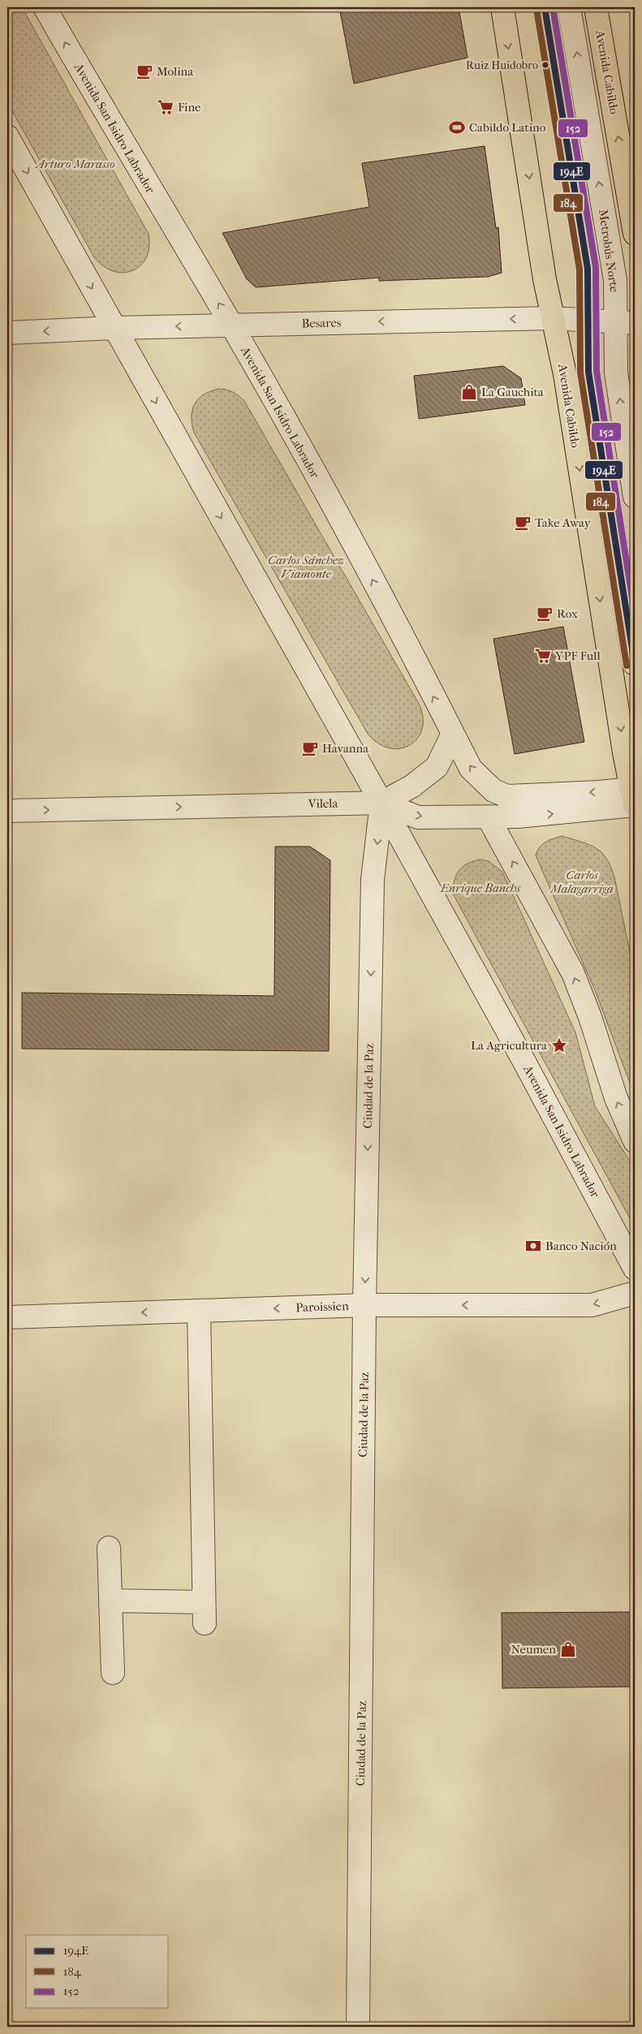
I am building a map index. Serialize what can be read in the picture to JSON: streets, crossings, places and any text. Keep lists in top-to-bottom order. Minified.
{"streets":{"main road":["Avenida Cabildo"],"street":["Avenida San Isidro Labrador","Metrobús Norte","Besares","Vilela","Ciudad de la Paz","Paroissien"]},"crossings":[["Avenida Cabildo","Besares"],["Avenida Cabildo","Vilela"],["Avenida San Isidro Labrador","Besares"],["Avenida San Isidro Labrador","Vilela"],["Avenida San Isidro Labrador","Ciudad de la Paz"],["Metrobús Norte","Besares"],["Vilela","Ciudad de la Paz"],["Ciudad de la Paz","Paroissien"]],"one_way":["Besares","Vilela","Ciudad de la Paz","Paroissien"],"parks":["Arturo Marasso","Carlos Sánchez Viamonte","Carlos Malagarriga","Enrique Banchs"],"places":{"other":["Ruiz Huidobro"],"cafe":["Molina","Take Away","Rox","Havanna"],"supermarket":["Fine","YPF Full"],"sports":["Cabildo Latino"],"shop":["La Gauchita","Neumen"],"place":["La Agricultura"],"bank":["Banco Nación"]},"lines":["transit line 194E","transit line 152","transit line 184"],"legend":["194E","184","152"]}
